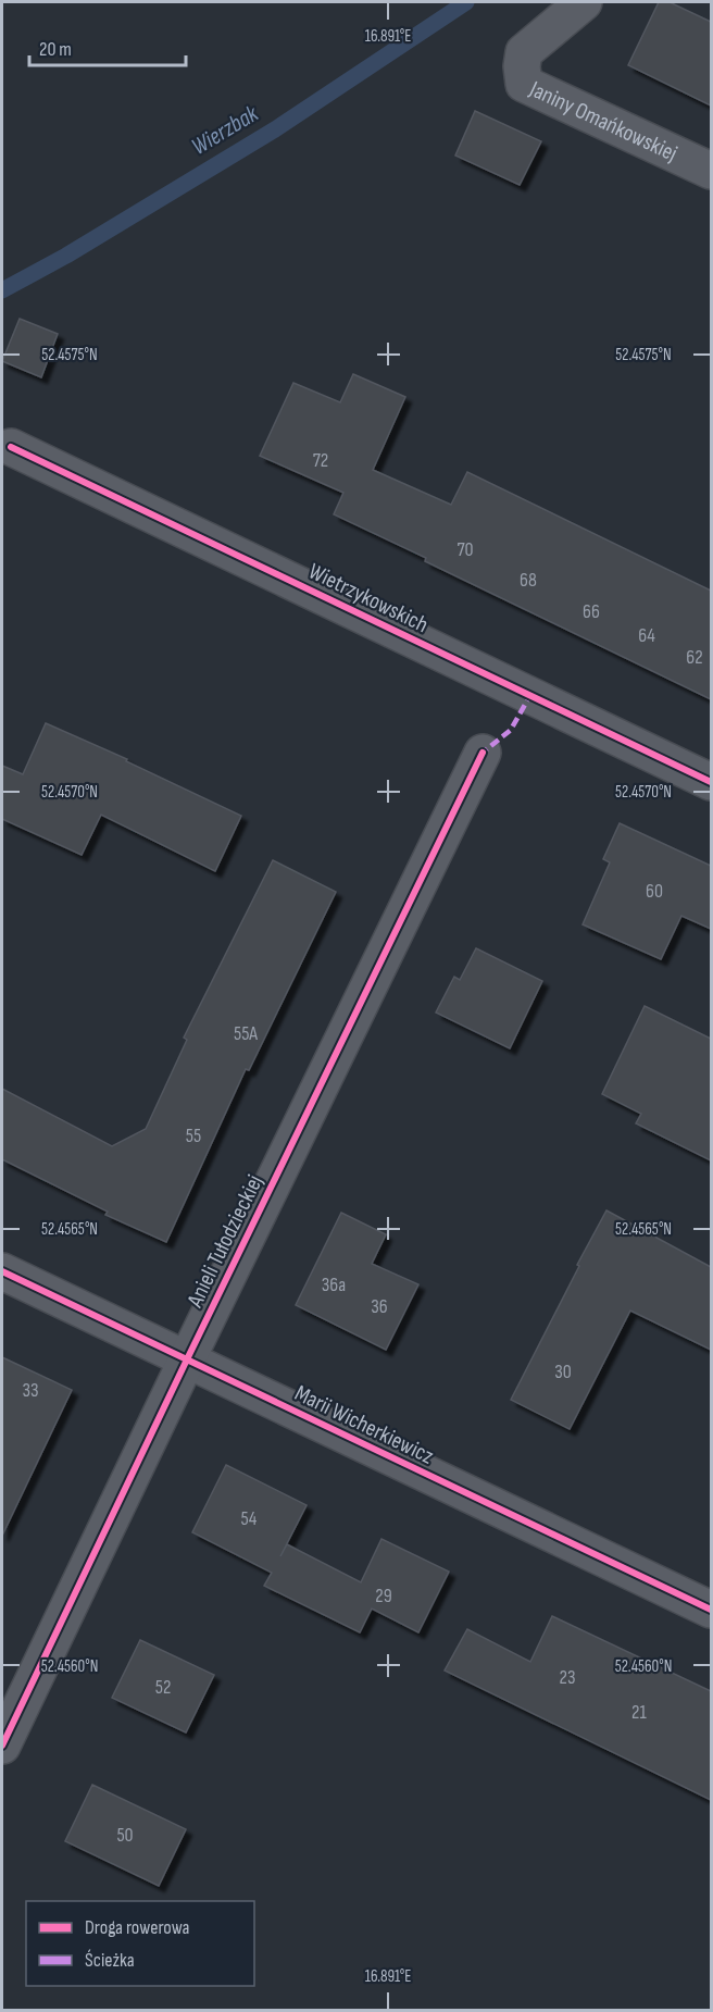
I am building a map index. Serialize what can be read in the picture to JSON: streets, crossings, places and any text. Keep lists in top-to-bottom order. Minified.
{"streets":{"street":["Janiny Omańkowskiej","Wietrzykowskich","Anieli Tułodzieckiej","Marii Wicherkiewicz"]},"crossings":[["Anieli Tułodzieckiej","Marii Wicherkiewicz"]],"water":["Wierzbak"],"house_numbers":["72","70","68","66","64","62","60","55A","55","36a","36","30","33","54","29","23","52","21","50"],"legend":["Droga rowerowa","Ścieżka"],"scale_bar":"20 m","coordinates":["16.891°E","52.4575°N","52.4570°N","52.4565°N","52.4560°N"]}
